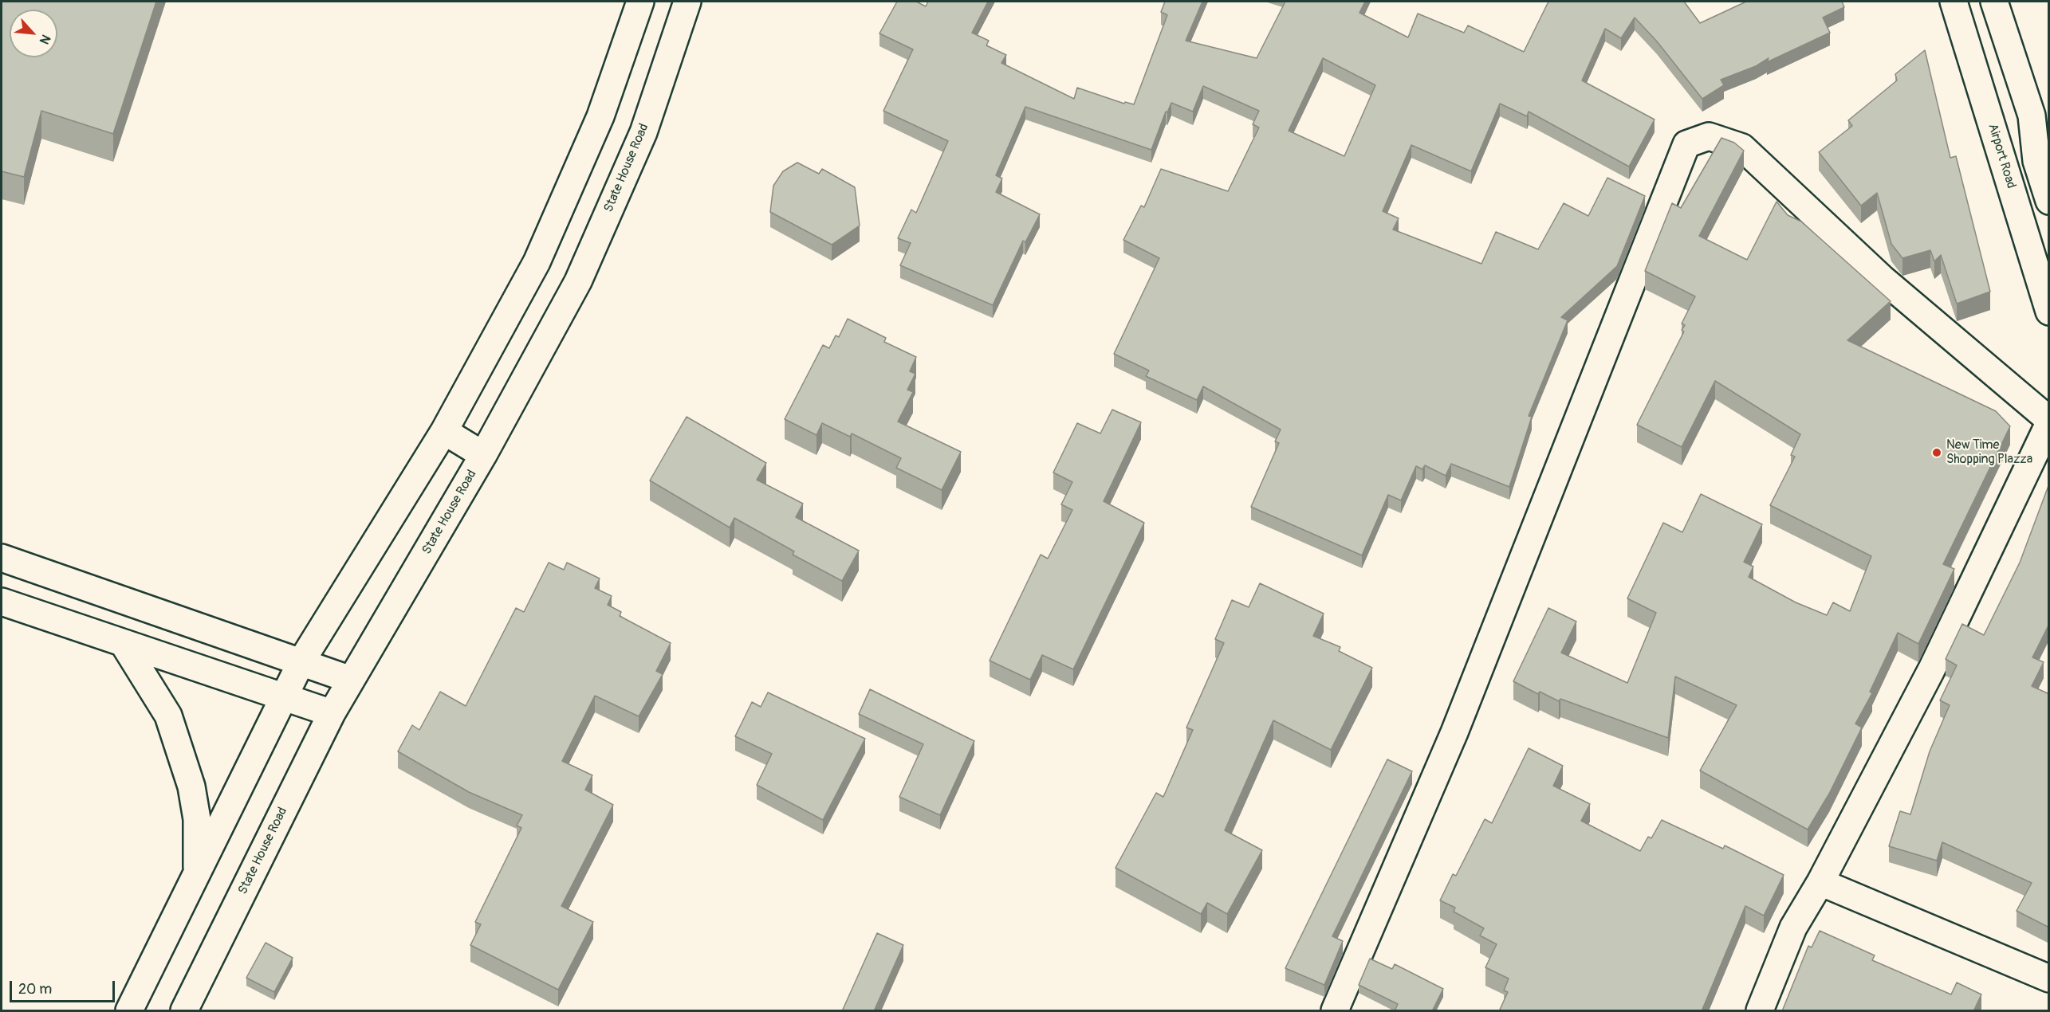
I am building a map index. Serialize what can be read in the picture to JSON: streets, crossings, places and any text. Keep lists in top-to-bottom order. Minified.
{"streets":{"main road":["Airport Road","State House Road"]},"places":["New Time Shopping Plazza"],"scale_bar":"20 m","north":"bottom right"}
